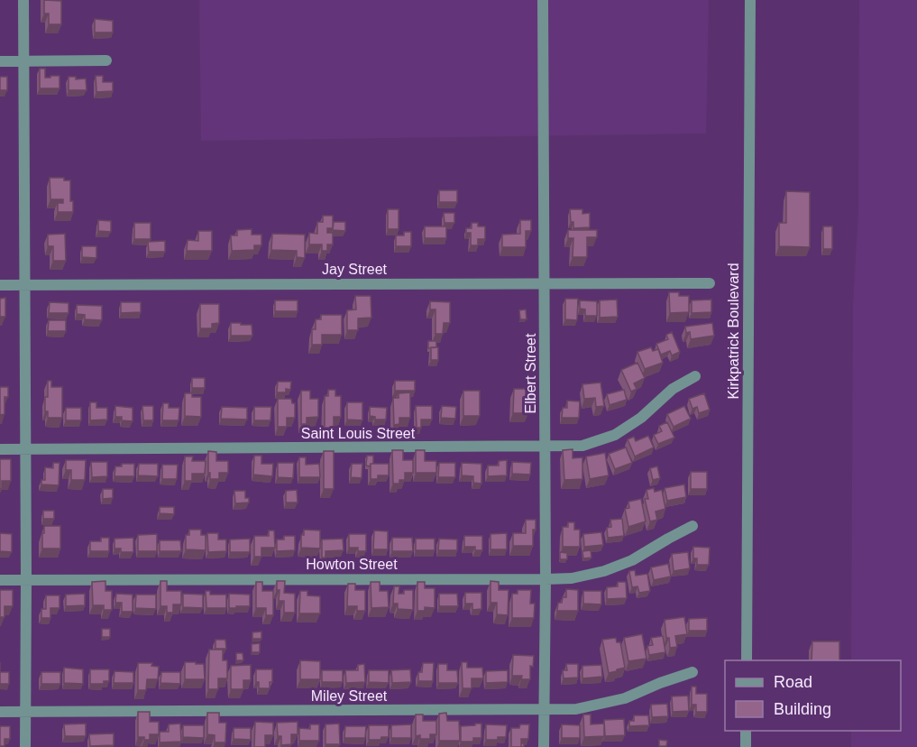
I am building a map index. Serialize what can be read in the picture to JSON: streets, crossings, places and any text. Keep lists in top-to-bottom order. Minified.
{"streets":{"street":["Jay Street","Kirkpatrick Boulevard","Elbert Street","Saint Louis Street","Howton Street","Miley Street"]},"crossings":[["Jay Street","Elbert Street"],["Elbert Street","Saint Louis Street"],["Elbert Street","Howton Street"],["Elbert Street","Miley Street"]],"legend":["Road","Building"]}
